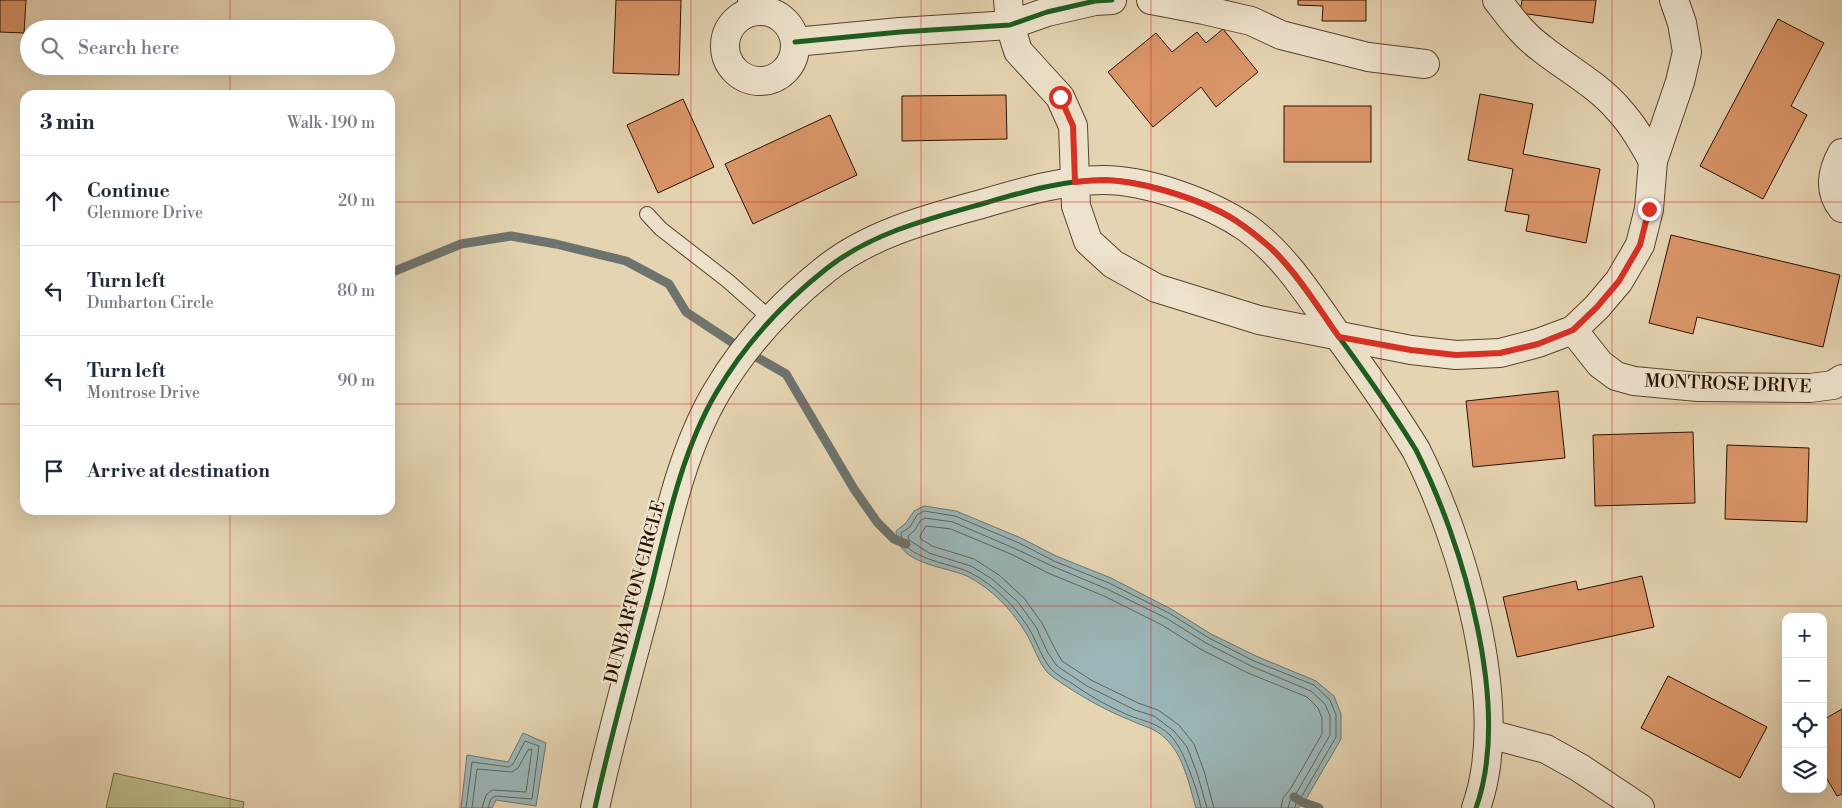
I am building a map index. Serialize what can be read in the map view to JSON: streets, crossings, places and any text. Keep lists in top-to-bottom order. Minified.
{"streets":{"street":["MONTROSE DRIVE","DUNBARTON CIRCLE"]},"page":{"search":"Search here","heading":["3 min","Walk · 190 m"],"list":[["Continue","Glenmore Drive","20 m"],["Turn left","Dunbarton Circle","80 m"],["Turn left","Montrose Drive","90 m"],"Arrive at destination"],"map_buttons":["+","−"]}}
